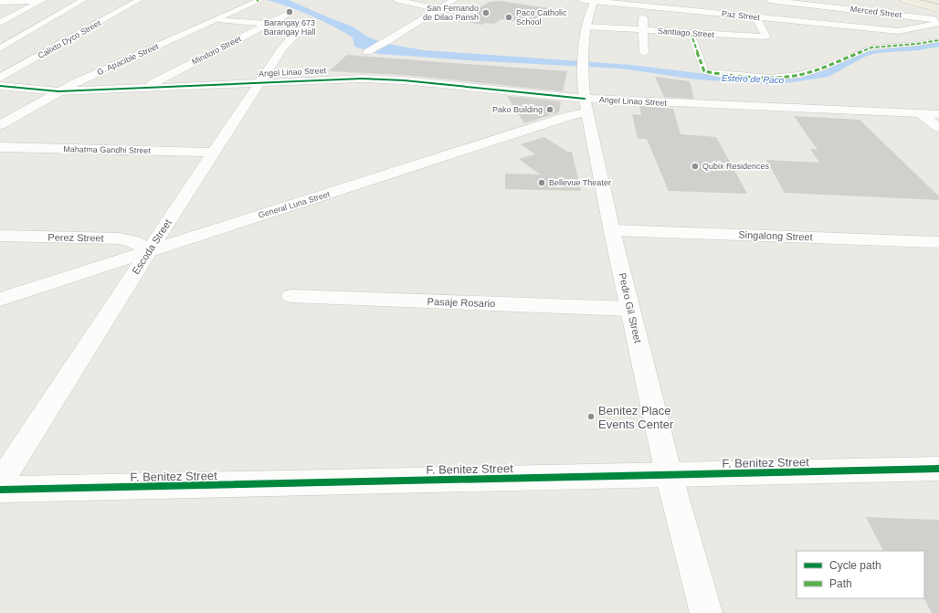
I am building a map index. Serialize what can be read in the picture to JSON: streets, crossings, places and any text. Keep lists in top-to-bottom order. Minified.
{"streets":{"street":["Merced Street","Paz Street","Santiago Street","Calixto Dyco Street","Mindoro Street","G. Apacible Street","Angel Linao Street","Mahatma Gandhi Street","General Luna Street","Singalong Street","Perez Street","Escoda Street","Pasaje Rosario","Pedro Gil Street","F. Benitez Street"]},"crossings":[["Merced Street","Paz Street"],["Paz Street","Santiago Street"],["Paz Street","Pedro Gil Street"],["Santiago Street","Pedro Gil Street"],["Mindoro Street","Angel Linao Street"],["G. Apacible Street","Angel Linao Street"],["Angel Linao Street","General Luna Street"],["Angel Linao Street","Escoda Street"],["Angel Linao Street","Pedro Gil Street"],["Mahatma Gandhi Street","Escoda Street"],["General Luna Street","Perez Street"],["General Luna Street","Escoda Street"],["General Luna Street","Pedro Gil Street"],["Singalong Street","Pedro Gil Street"],["Perez Street","Escoda Street"],["Pasaje Rosario","Pedro Gil Street"],["Pedro Gil Street","F. Benitez Street"]],"water":["Estero de Paco"],"places":["Barangay 673 Barangay Hall","San Fernando de Dilao Parish","Paco Catholic School","Pako Building","Qubix Residences","Bellevue Theater","Benitez Place Events Center"],"legend":["Cycle path","Path"]}
